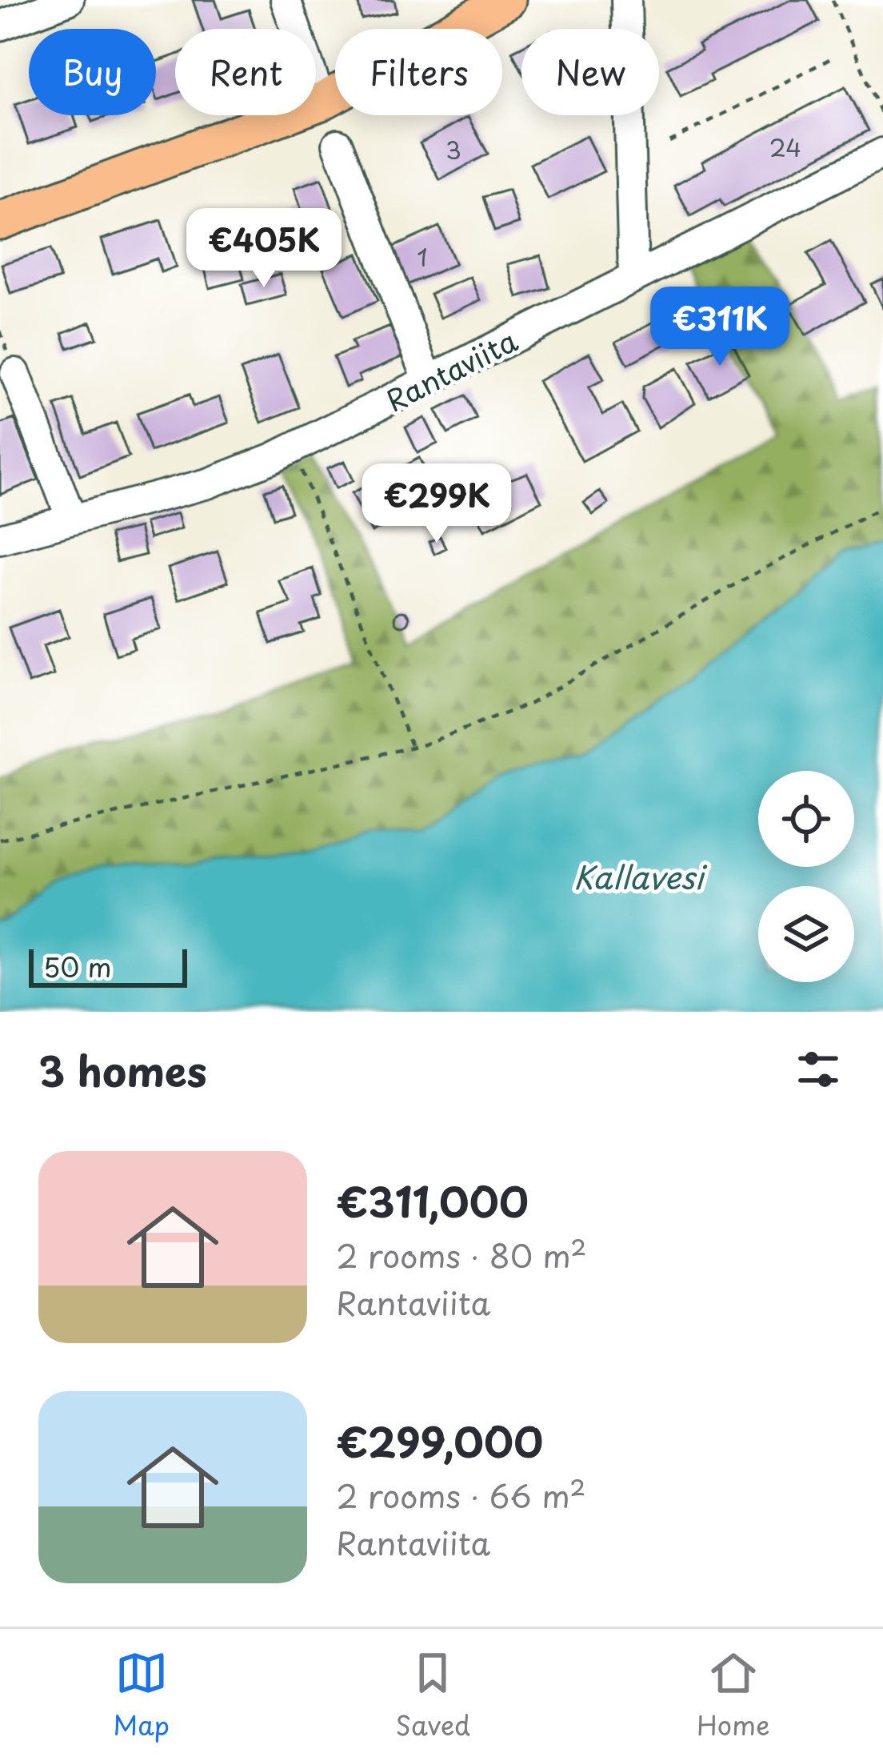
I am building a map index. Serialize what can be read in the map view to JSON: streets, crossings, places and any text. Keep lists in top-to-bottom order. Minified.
{"streets":{"street":["Rantaviita"]},"water":["Kallavesi"],"house_numbers":["24","3","1"],"scale_bar":"50 m","page":{"chip":["Buy","Rent","Filters","New"],"price":["€405K","€311K","€299K"],"scale":"50 m","heading":"3 homes","list":[{"name":"€311,000","note":"2 rooms · 80 m² · Rantaviita"},{"name":"€299,000","note":"2 rooms · 66 m² · Rantaviita"}],"tabs":["Map","Saved","Home"]}}
